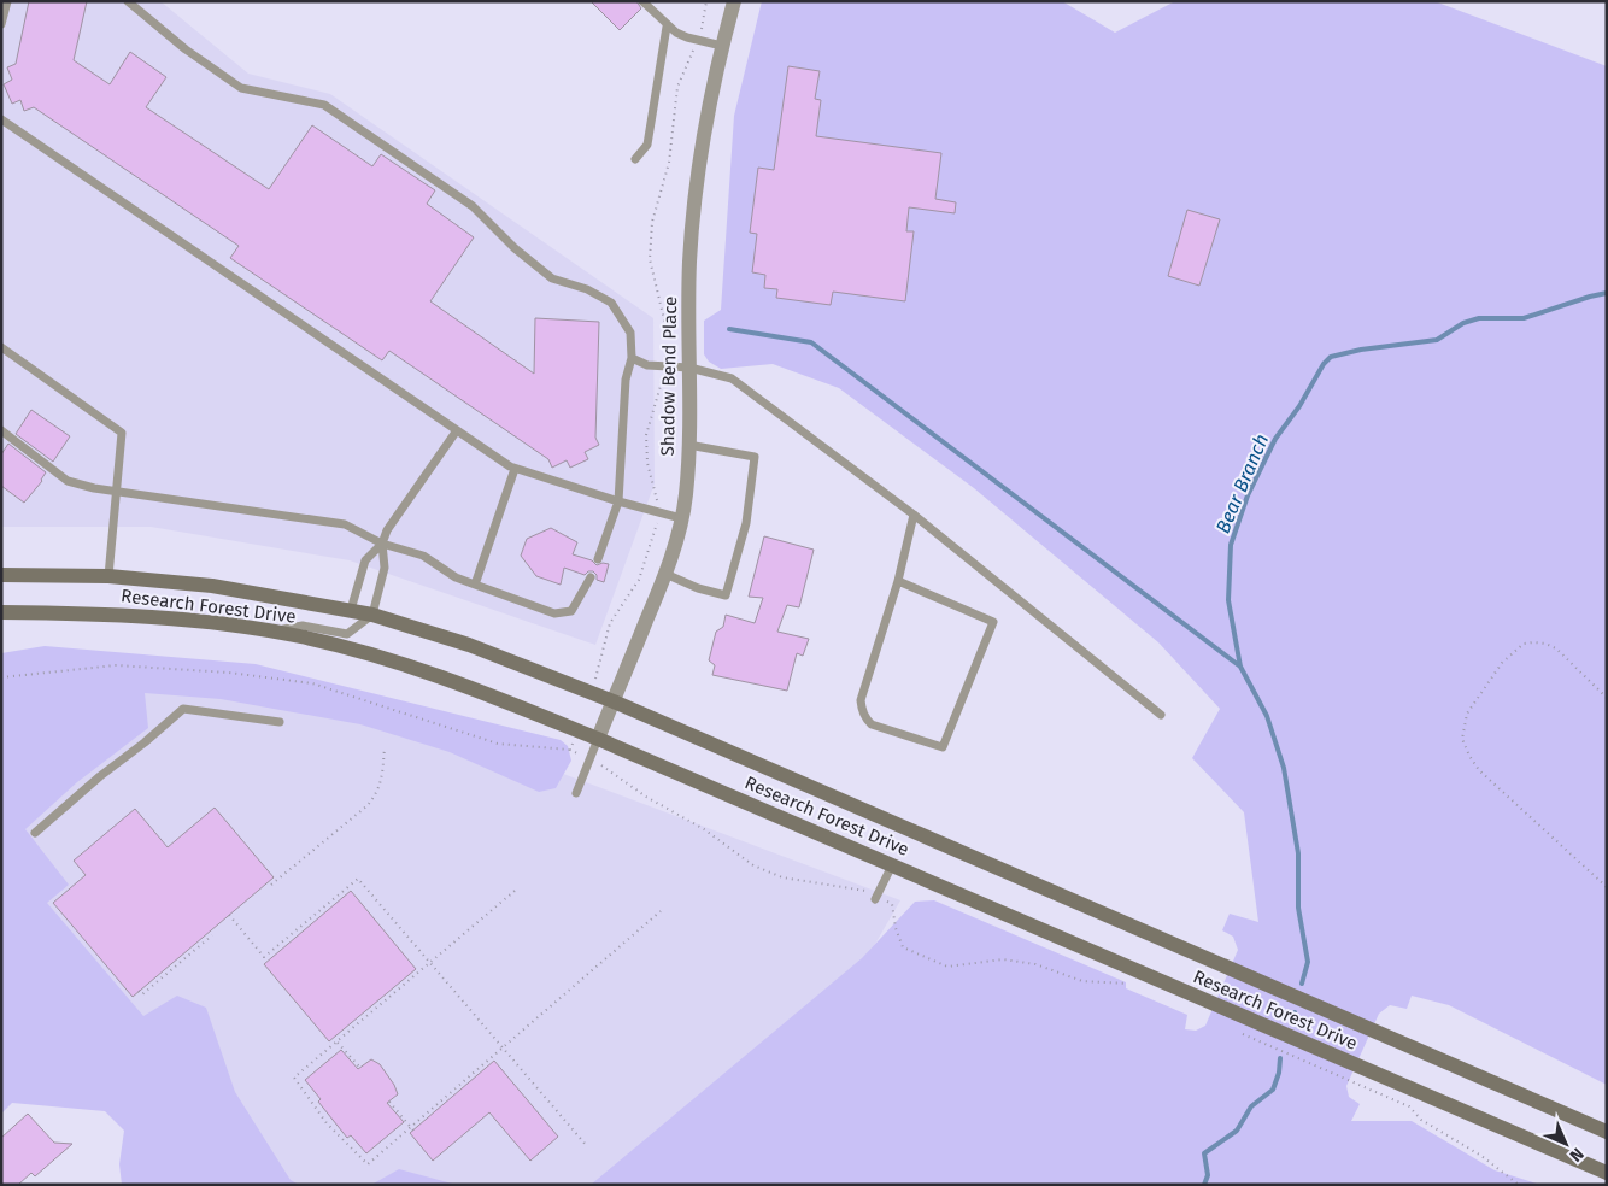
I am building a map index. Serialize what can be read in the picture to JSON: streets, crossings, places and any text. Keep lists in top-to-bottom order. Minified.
{"streets":{"main road":["Research Forest Drive"],"street":["Shadow Bend Place"]},"crossings":[["Shadow Bend Place","Research Forest Drive"]],"water":["Bear Branch"],"north":"bottom right"}
